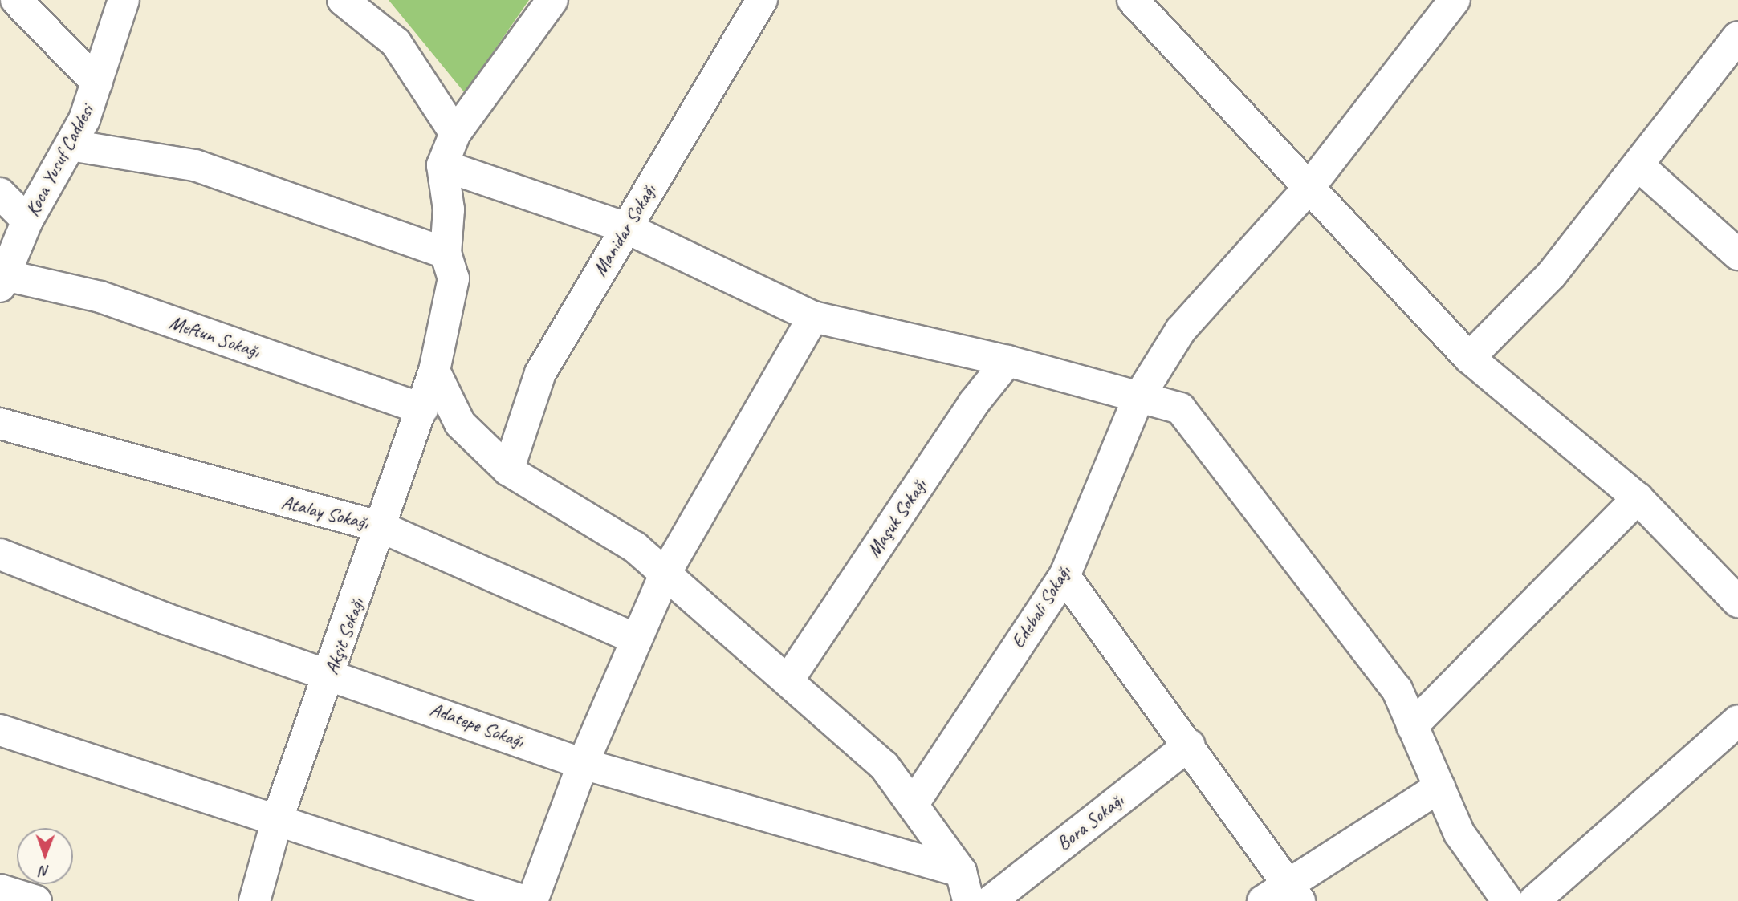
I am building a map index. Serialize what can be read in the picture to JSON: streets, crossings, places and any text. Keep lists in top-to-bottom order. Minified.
{"streets":{"street":["Koca Yusuf Caddesi","Manidar Sokağı","Meftun Sokağı","Atalay Sokağı","Maşuk Sokağı","Edebali Sokağı","Akşit Sokağı","Adatepe Sokağı","Bora Sokağı"]},"crossings":[["Koca Yusuf Caddesi","Meftun Sokağı"],["Meftun Sokağı","Akşit Sokağı"],["Atalay Sokağı","Akşit Sokağı"],["Akşit Sokağı","Adatepe Sokağı"]],"north":"bottom"}
